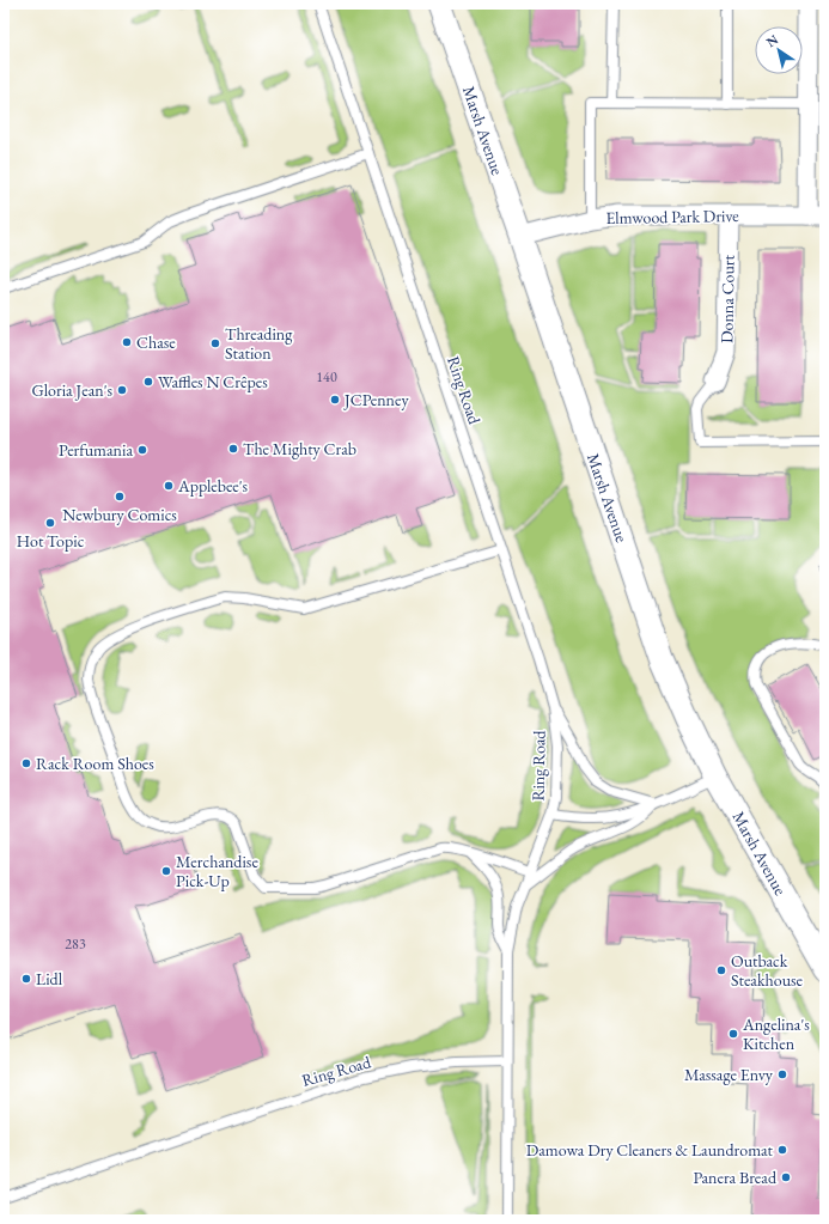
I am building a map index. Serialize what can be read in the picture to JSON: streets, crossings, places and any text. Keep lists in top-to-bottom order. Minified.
{"streets":{"street":["Marsh Avenue","Elmwood Park Drive","Donna Court"],"lane":["Ring Road"]},"crossings":[["Marsh Avenue","Elmwood Park Drive"],["Elmwood Park Drive","Donna Court"]],"places":["Chase","Threading Station","Waffles N Crȇpes","Gloria Jean's","JCPenney","The Mighty Crab","Perfumania","Applebee's","Newbury Comics","Hot Topic","Rack Room Shoes","Merchandise Pick-Up","Outback Steakhouse","Lidl","Angelina's Kitchen","Massage Envy","Damowa Dry Cleaners & Laundromat","Panera Bread"],"house_numbers":["140","283"],"north":"top left"}
